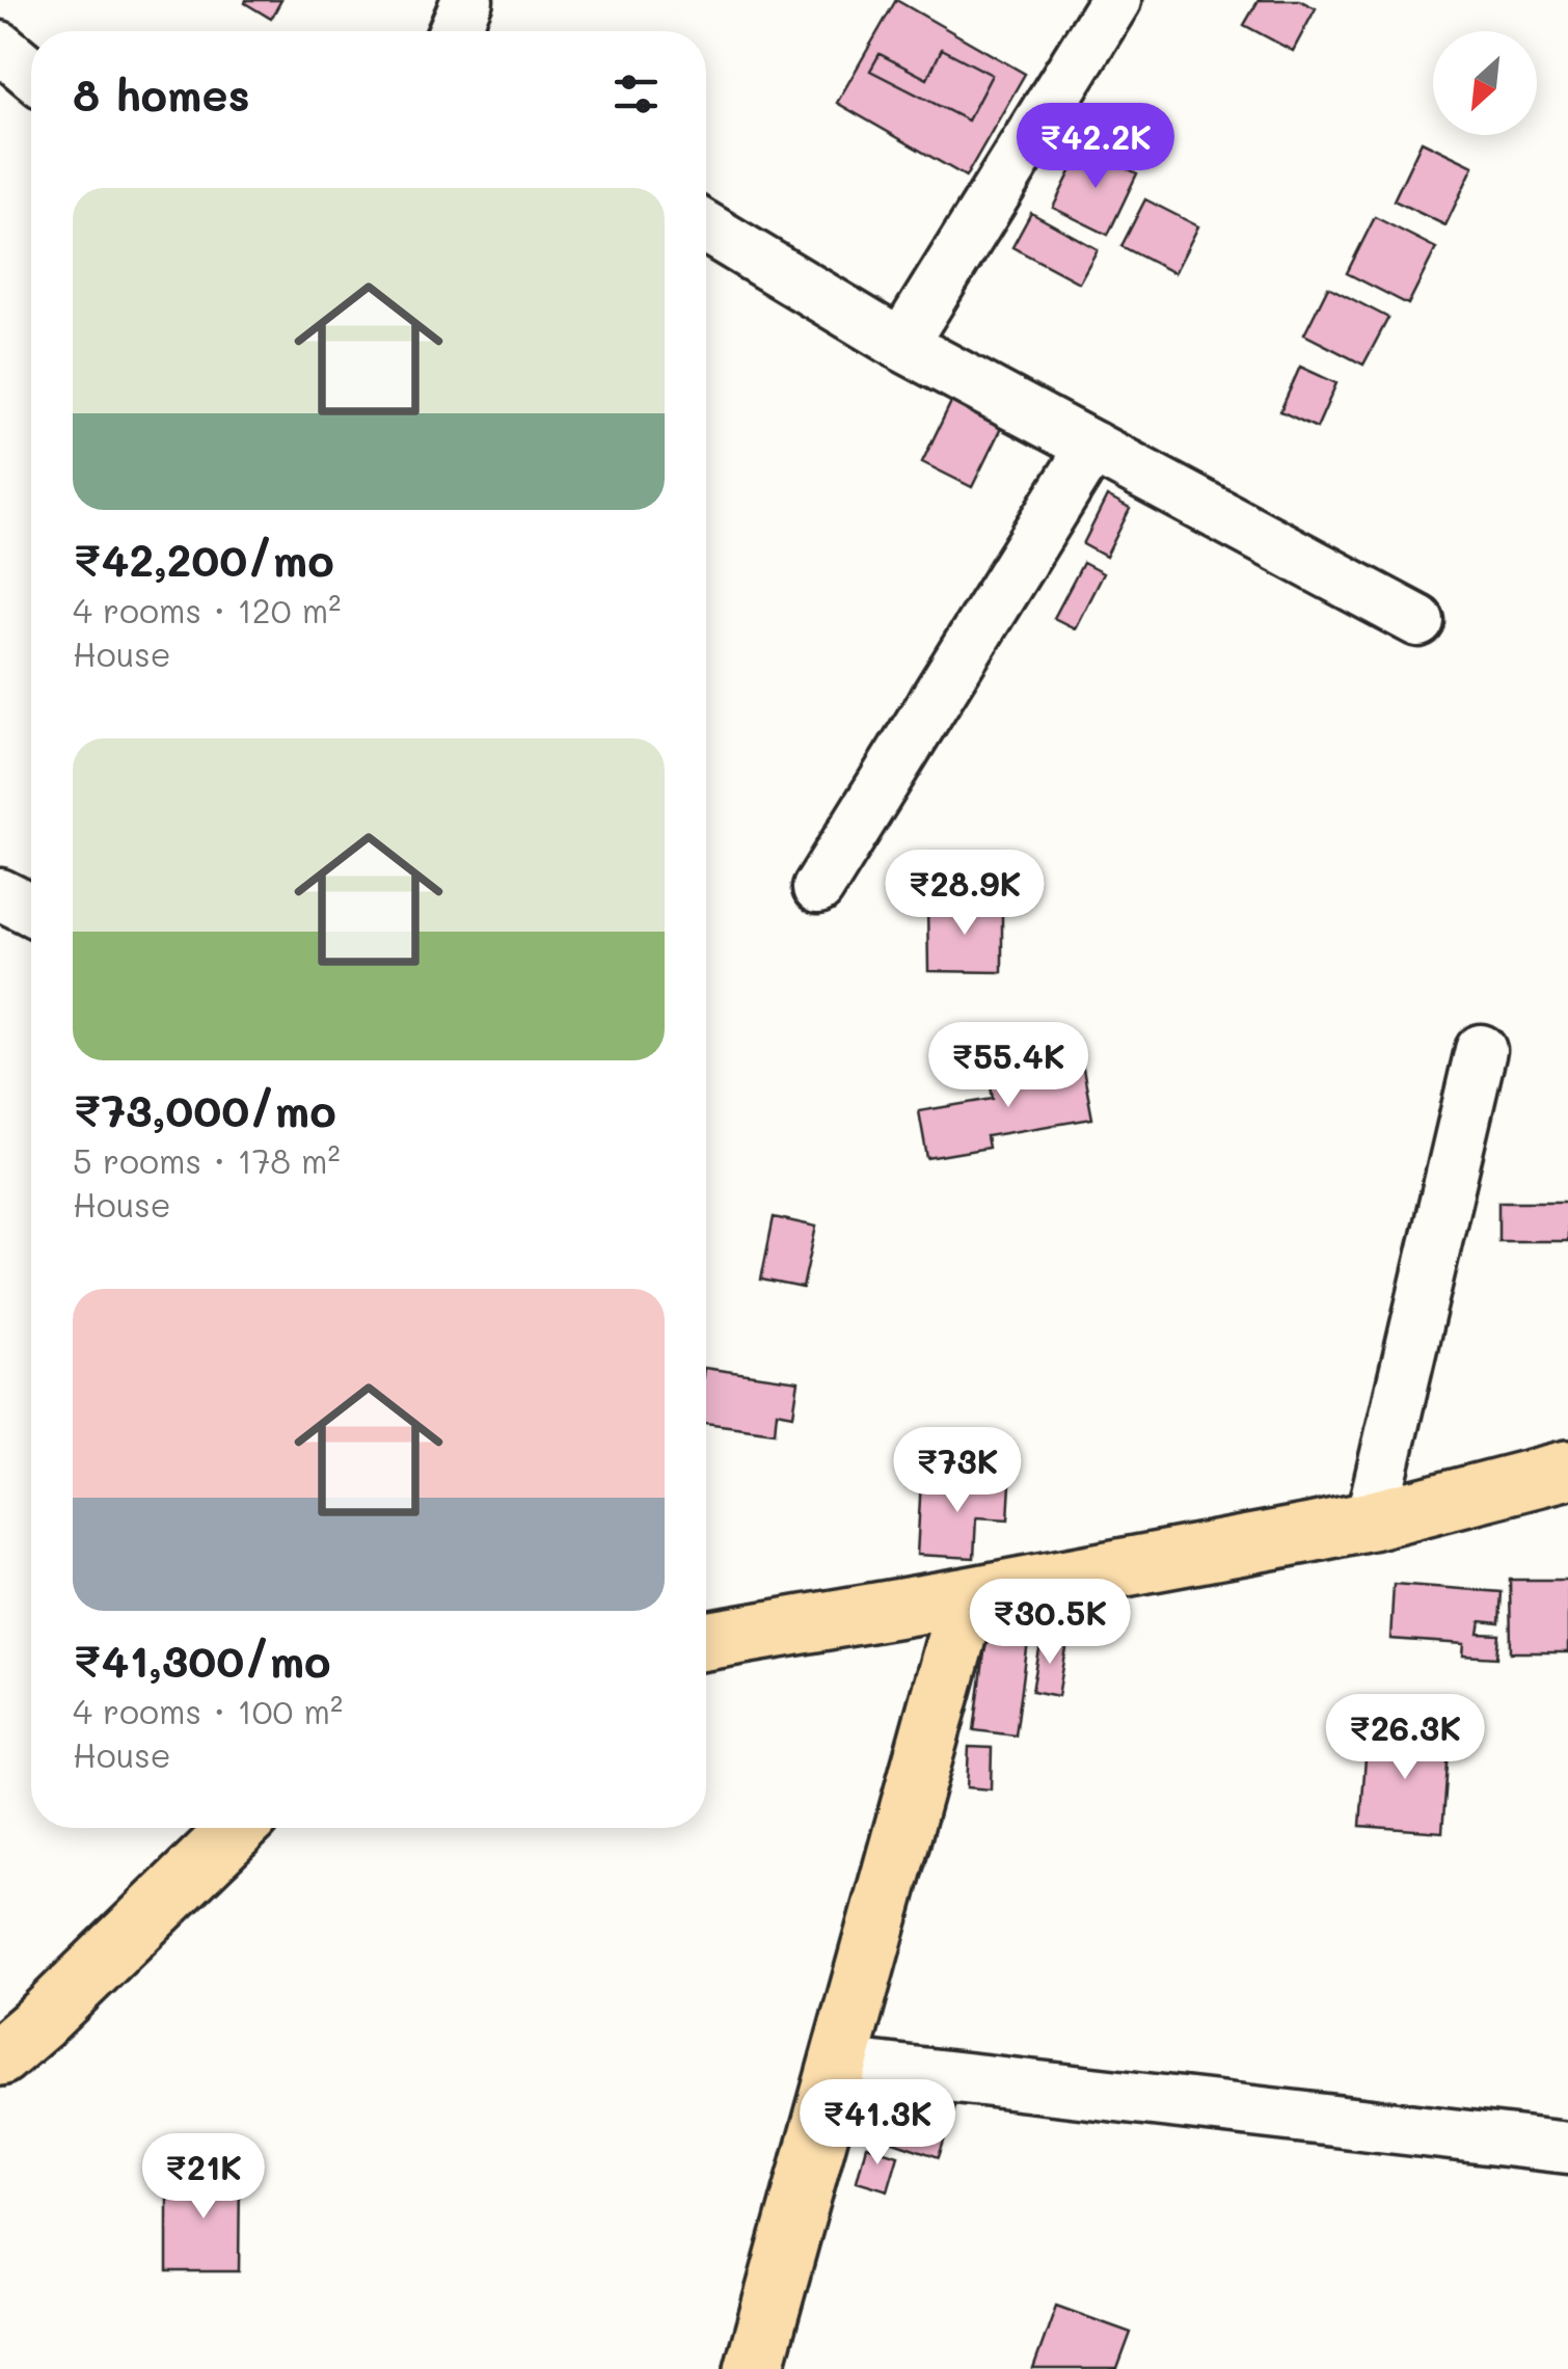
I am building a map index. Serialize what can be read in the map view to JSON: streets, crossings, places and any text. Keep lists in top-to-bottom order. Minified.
{"north":"bottom left","page":{"heading":"8 homes","price":["₹42.2K","₹28.9K","₹55.4K","₹73K","₹30.5K","₹26.3K","₹41.3K","₹21K"],"list":[{"name":"₹42,200/mo","note":"4 rooms · 120 m² · House"},{"name":"₹73,000/mo","note":"5 rooms · 178 m² · House"},{"name":"₹41,300/mo","note":"4 rooms · 100 m² · House"}]}}
